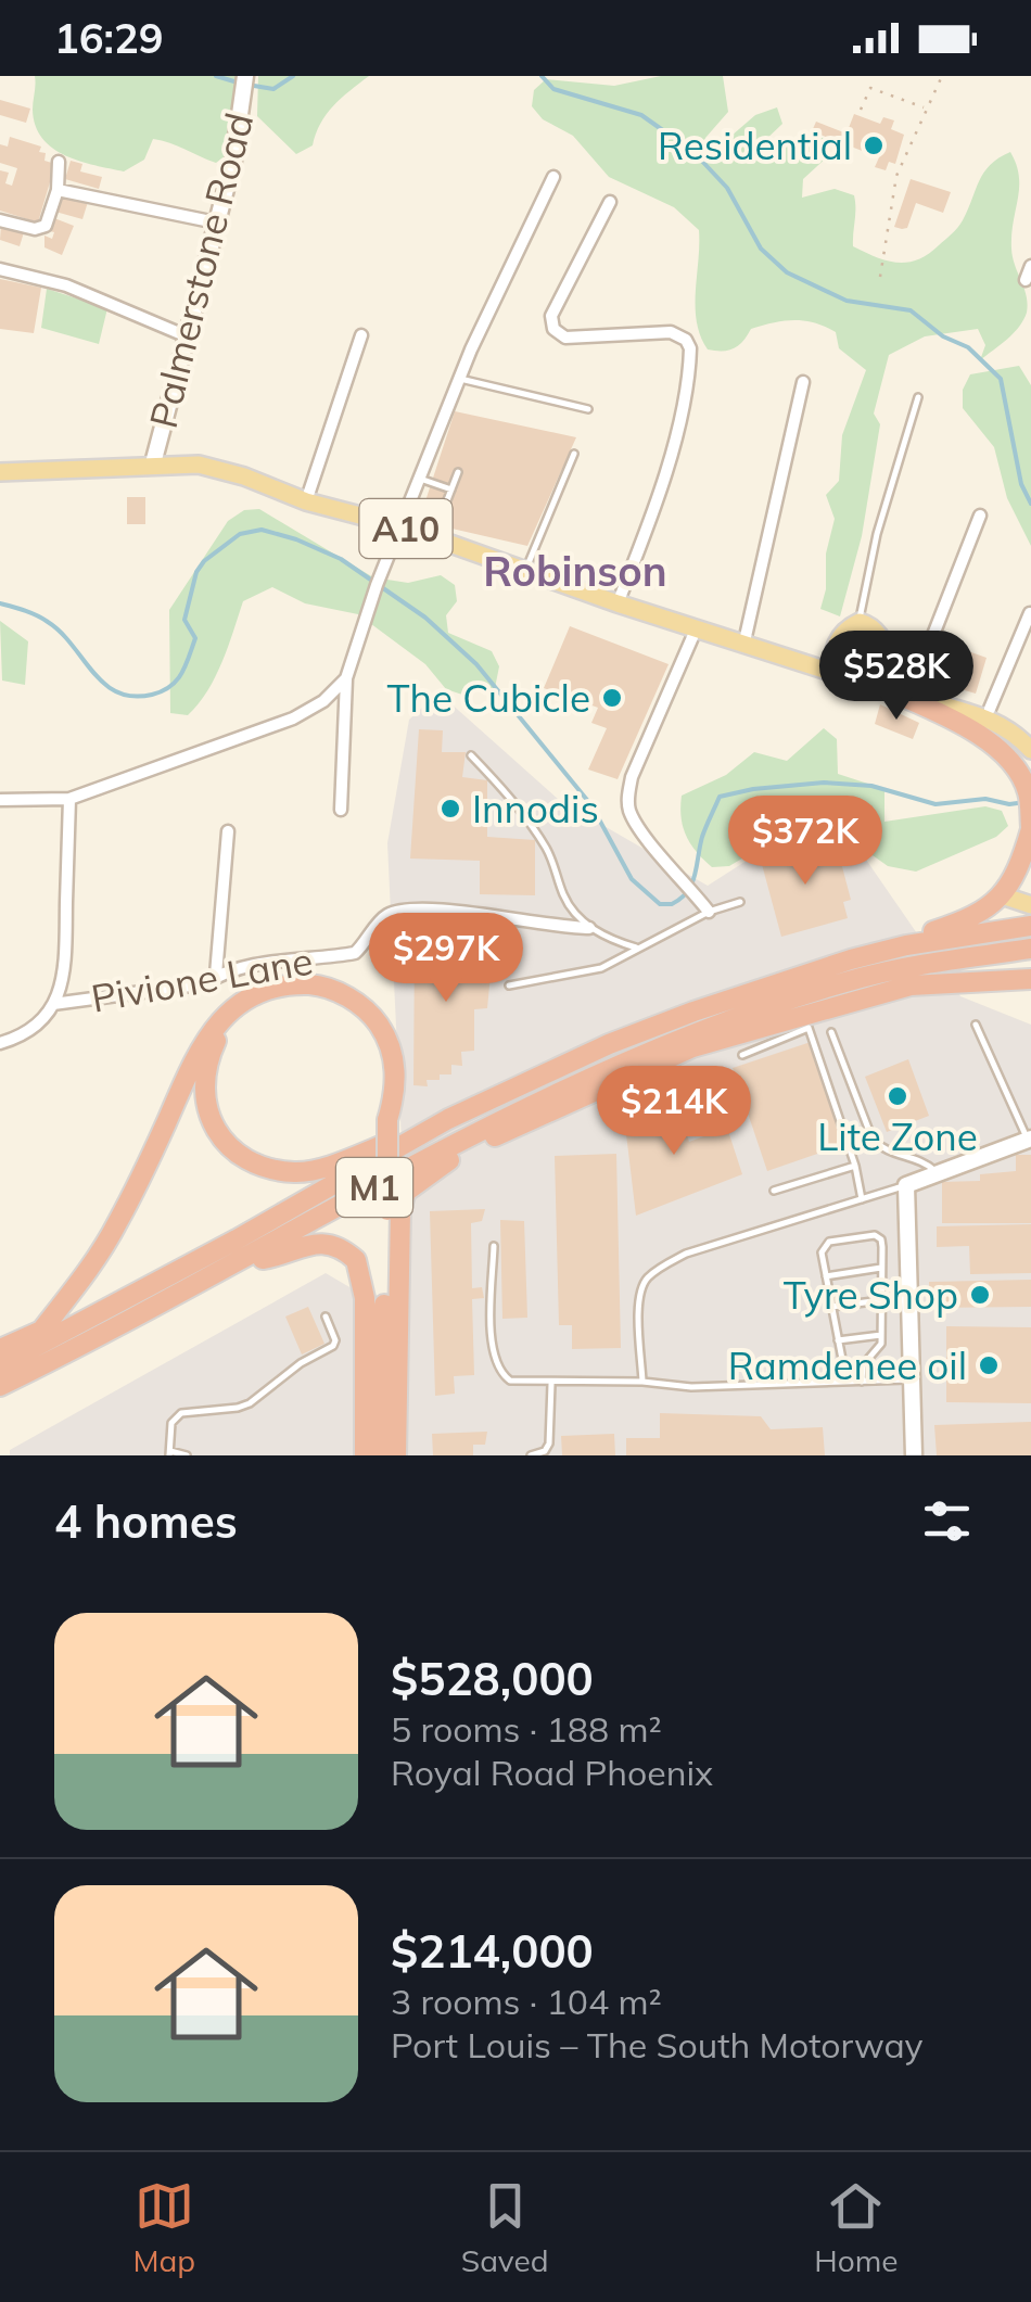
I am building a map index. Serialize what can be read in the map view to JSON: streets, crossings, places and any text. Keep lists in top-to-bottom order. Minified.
{"streets":{"highway":["M1"],"main road":["A10"],"street":["Palmerstone Road","Pivione Lane"]},"crossings":[["Palmerstone Road","A10"]],"districts":["Robinson"],"places":["Residential","The Cubicle","Innodis","Lite Zone","Tyre Shop","Ramdenee oil"],"page":{"status":"16:29","price":["$528K","$372K","$297K","$214K"],"heading":"4 homes","list":[{"name":"$528,000","note":"5 rooms · 188 m² · Royal Road Phoenix"},{"name":"$214,000","note":"3 rooms · 104 m² · Port Louis – The South Motorway"}],"tabs":["Map","Saved","Home"]}}
